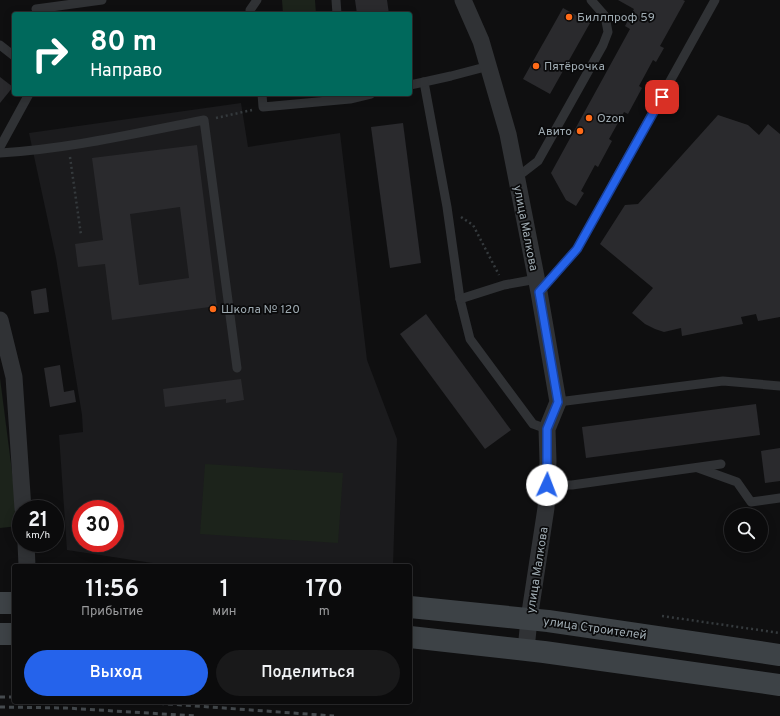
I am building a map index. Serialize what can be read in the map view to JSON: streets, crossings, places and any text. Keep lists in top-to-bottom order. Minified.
{"streets":{"main road":["улица Строителей"],"street":["улица Малкова"]},"crossings":[["улица Малкова","улица Строителей"]],"places":["Биллпроф 59","Пятёрочка","Ozon","Авито","Школа № 120"],"page":{"turn":["80 m","Направо"],"speed":"21 km/h","limit":"30","eta":["11:56","Прибытие","1","мин","170","m"],"buttons":["Выход","Поделиться"]}}
